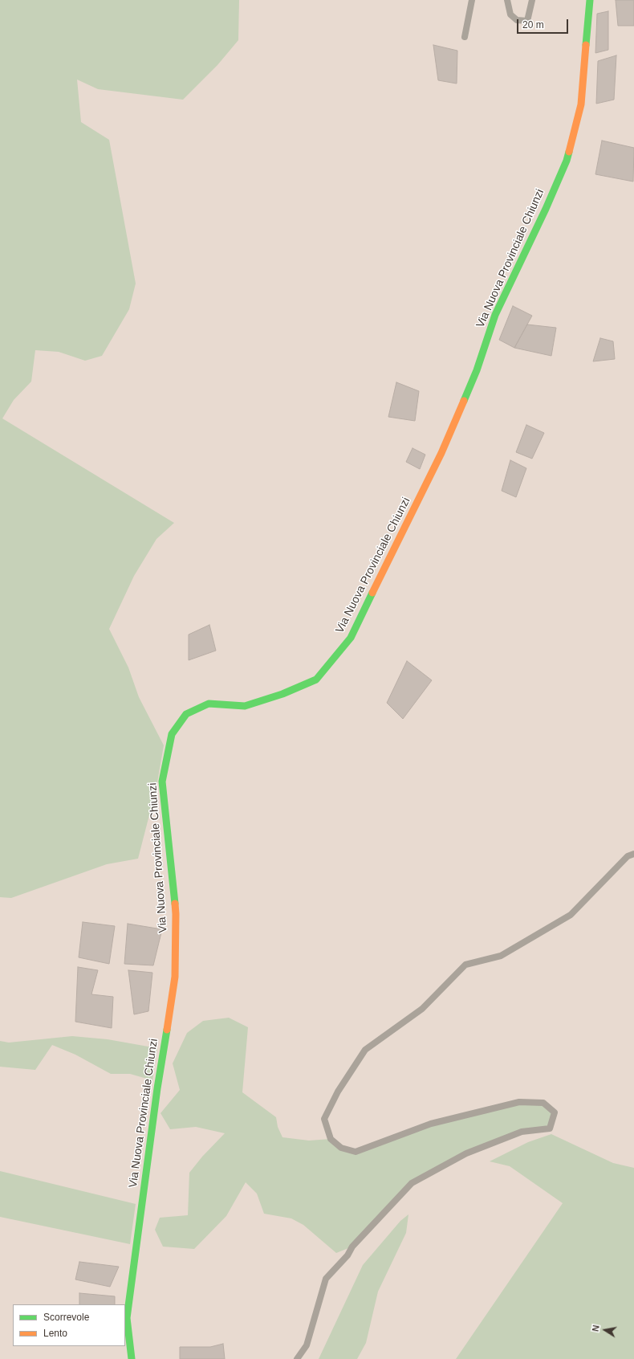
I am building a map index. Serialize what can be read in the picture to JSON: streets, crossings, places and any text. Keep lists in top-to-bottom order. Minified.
{"streets":{"main road":["Via Nuova Provinciale Chiunzi"]},"legend":["Scorrevole","Lento"],"scale_bar":"20 m","north":"left"}
